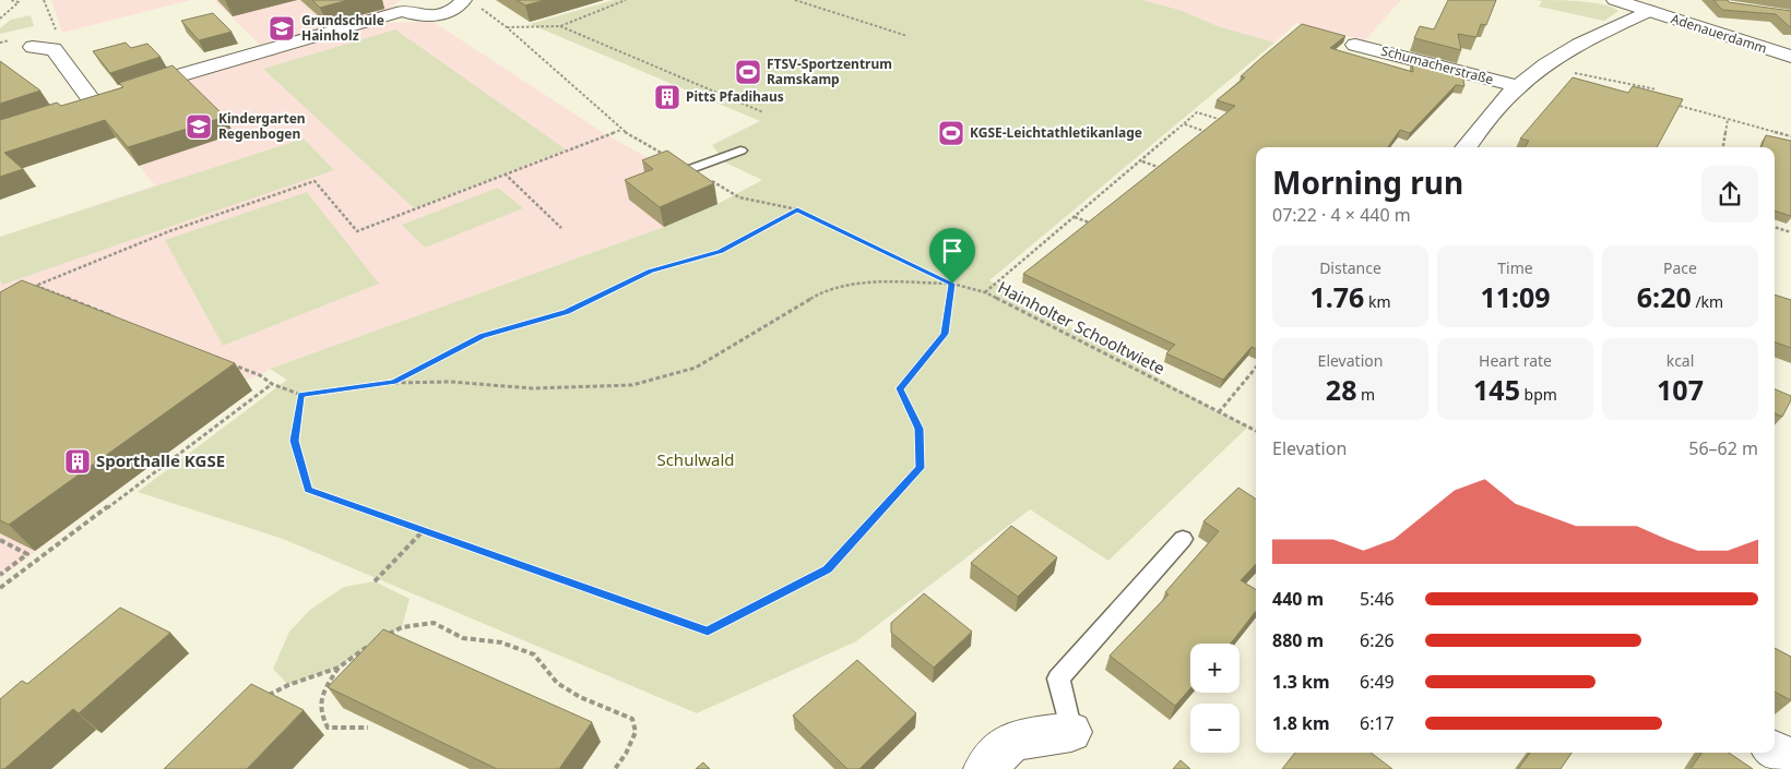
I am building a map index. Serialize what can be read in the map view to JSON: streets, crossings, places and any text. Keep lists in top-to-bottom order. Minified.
{"streets":{"street":["Adenauerdamm","Schumacherstraße"],"path":["Hainholter Schooltwiete"]},"crossings":[["Adenauerdamm","Schumacherstraße"]],"parks":["Schulwald"],"places":{"school or university":["Grundschule Hainholz","Kindergarten Regenbogen"],"sports":["FTSV-Sportzentrum Ramskamp","KGSE-Leichtathletikanlage"],"building":["Pitts Pfadihaus","Sporthalle KGSE"]},"page":{"heading":["Morning run","07:22 · 4 × 440 m"],"stats":[["Distance","1.76 km"],["Time","11:09"],["Pace","6:20 /km"],["Elevation","28 m"],["Heart rate","145 bpm"],["kcal","107"]],"chart":["Elevation","56–62 m"],"list":[{"name":"440 m","note":"5:46"},{"name":"880 m","note":"6:26"},{"name":"1.3 km","note":"6:49"},{"name":"1.8 km","note":"6:17"}],"map_buttons":["+","−"]}}
